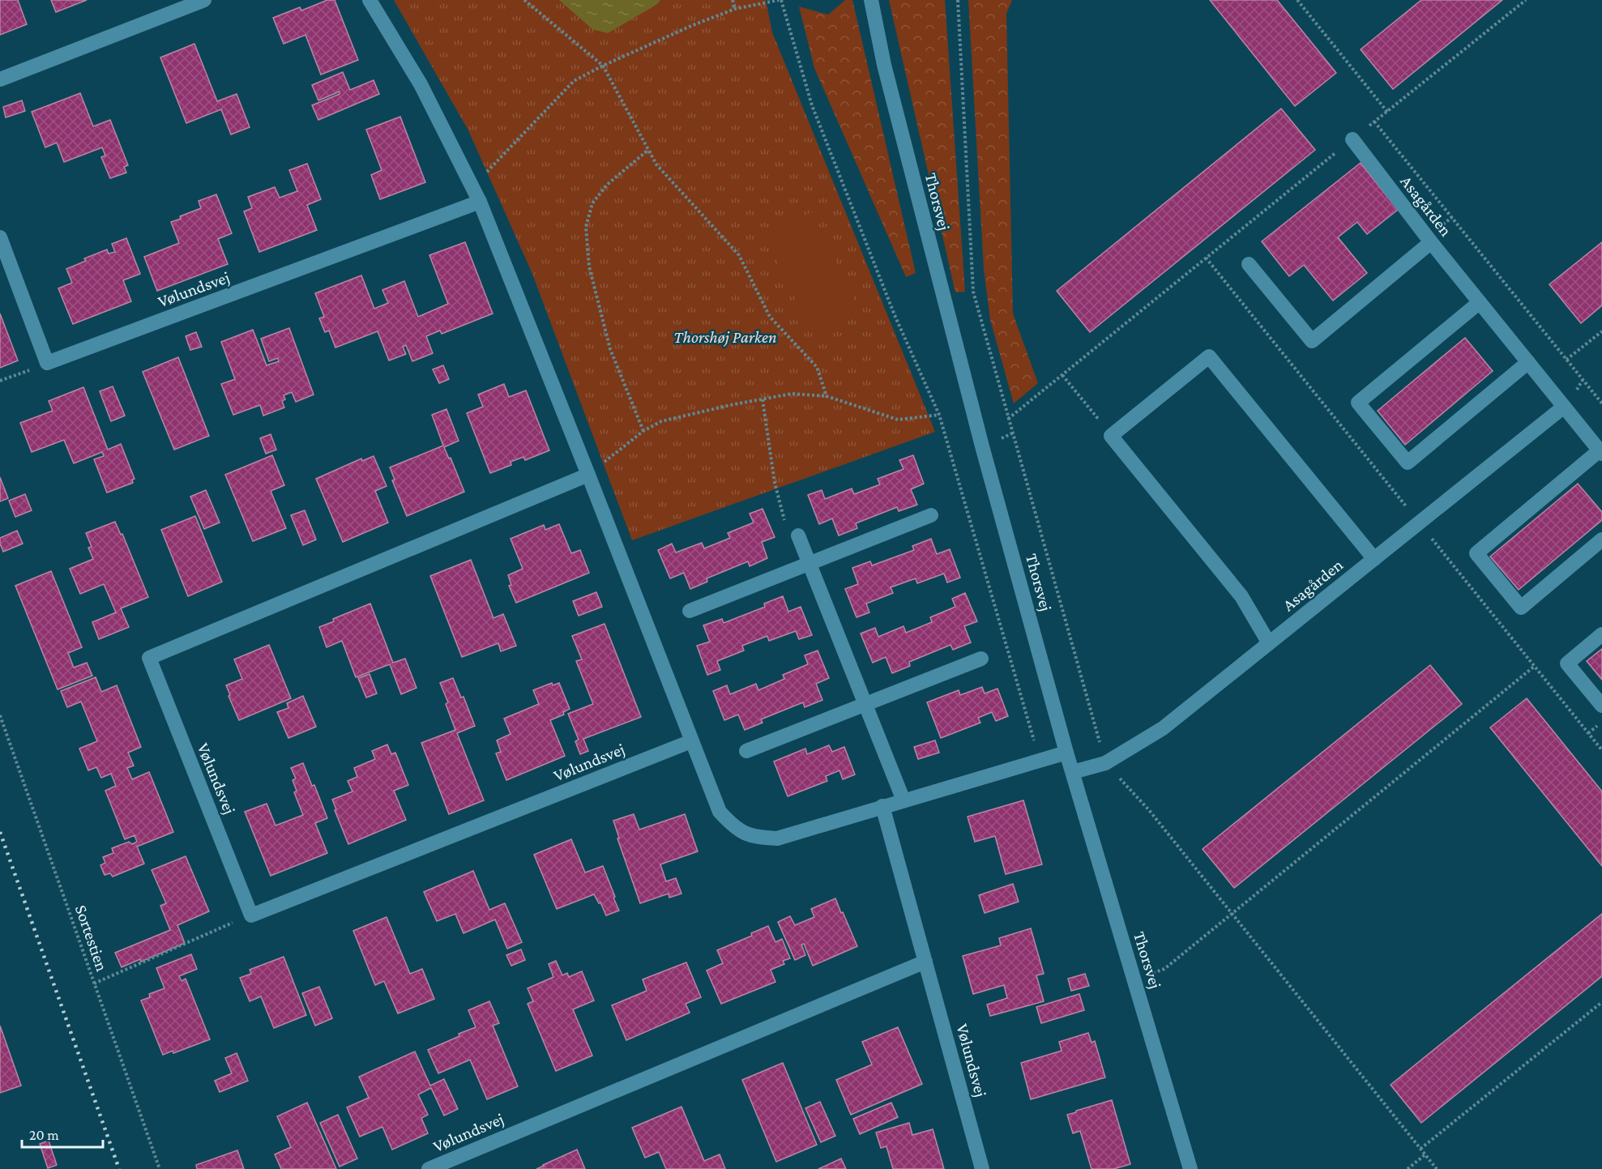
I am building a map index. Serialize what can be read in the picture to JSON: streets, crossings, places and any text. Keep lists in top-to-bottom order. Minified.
{"streets":{"street":["Thorsvej","Asagården","Vølundsvej"],"path":["Sortestien"]},"crossings":[["Thorsvej","Asagården"]],"parks":["Thorshøj Parken"],"scale_bar":"20 m"}
